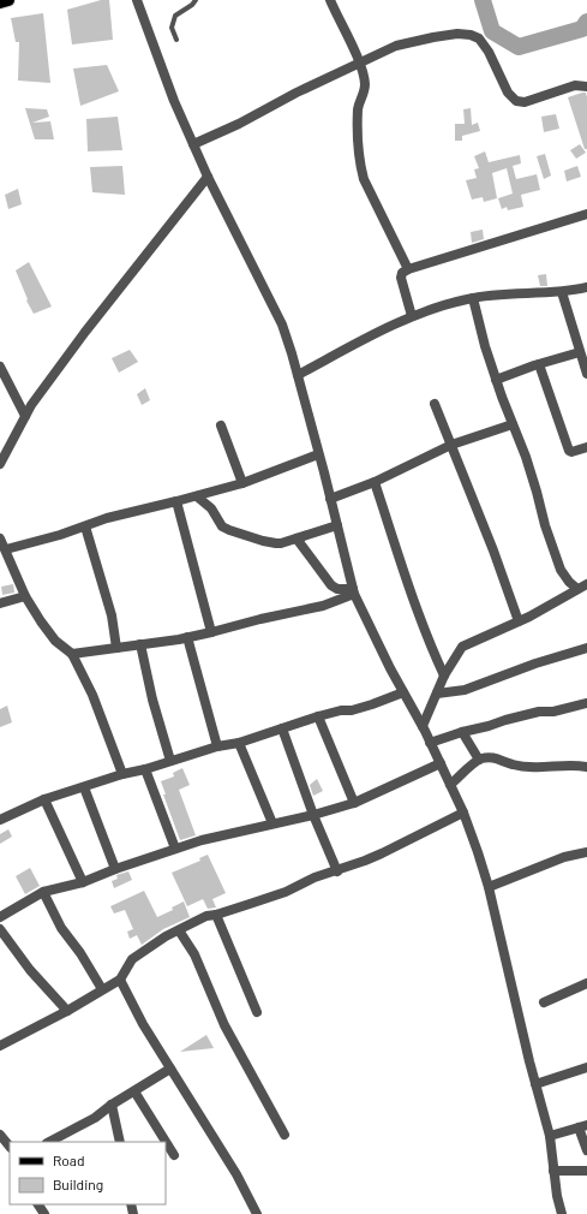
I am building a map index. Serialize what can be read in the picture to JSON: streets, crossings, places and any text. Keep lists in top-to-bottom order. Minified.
{"legend":["Road","Building"]}
